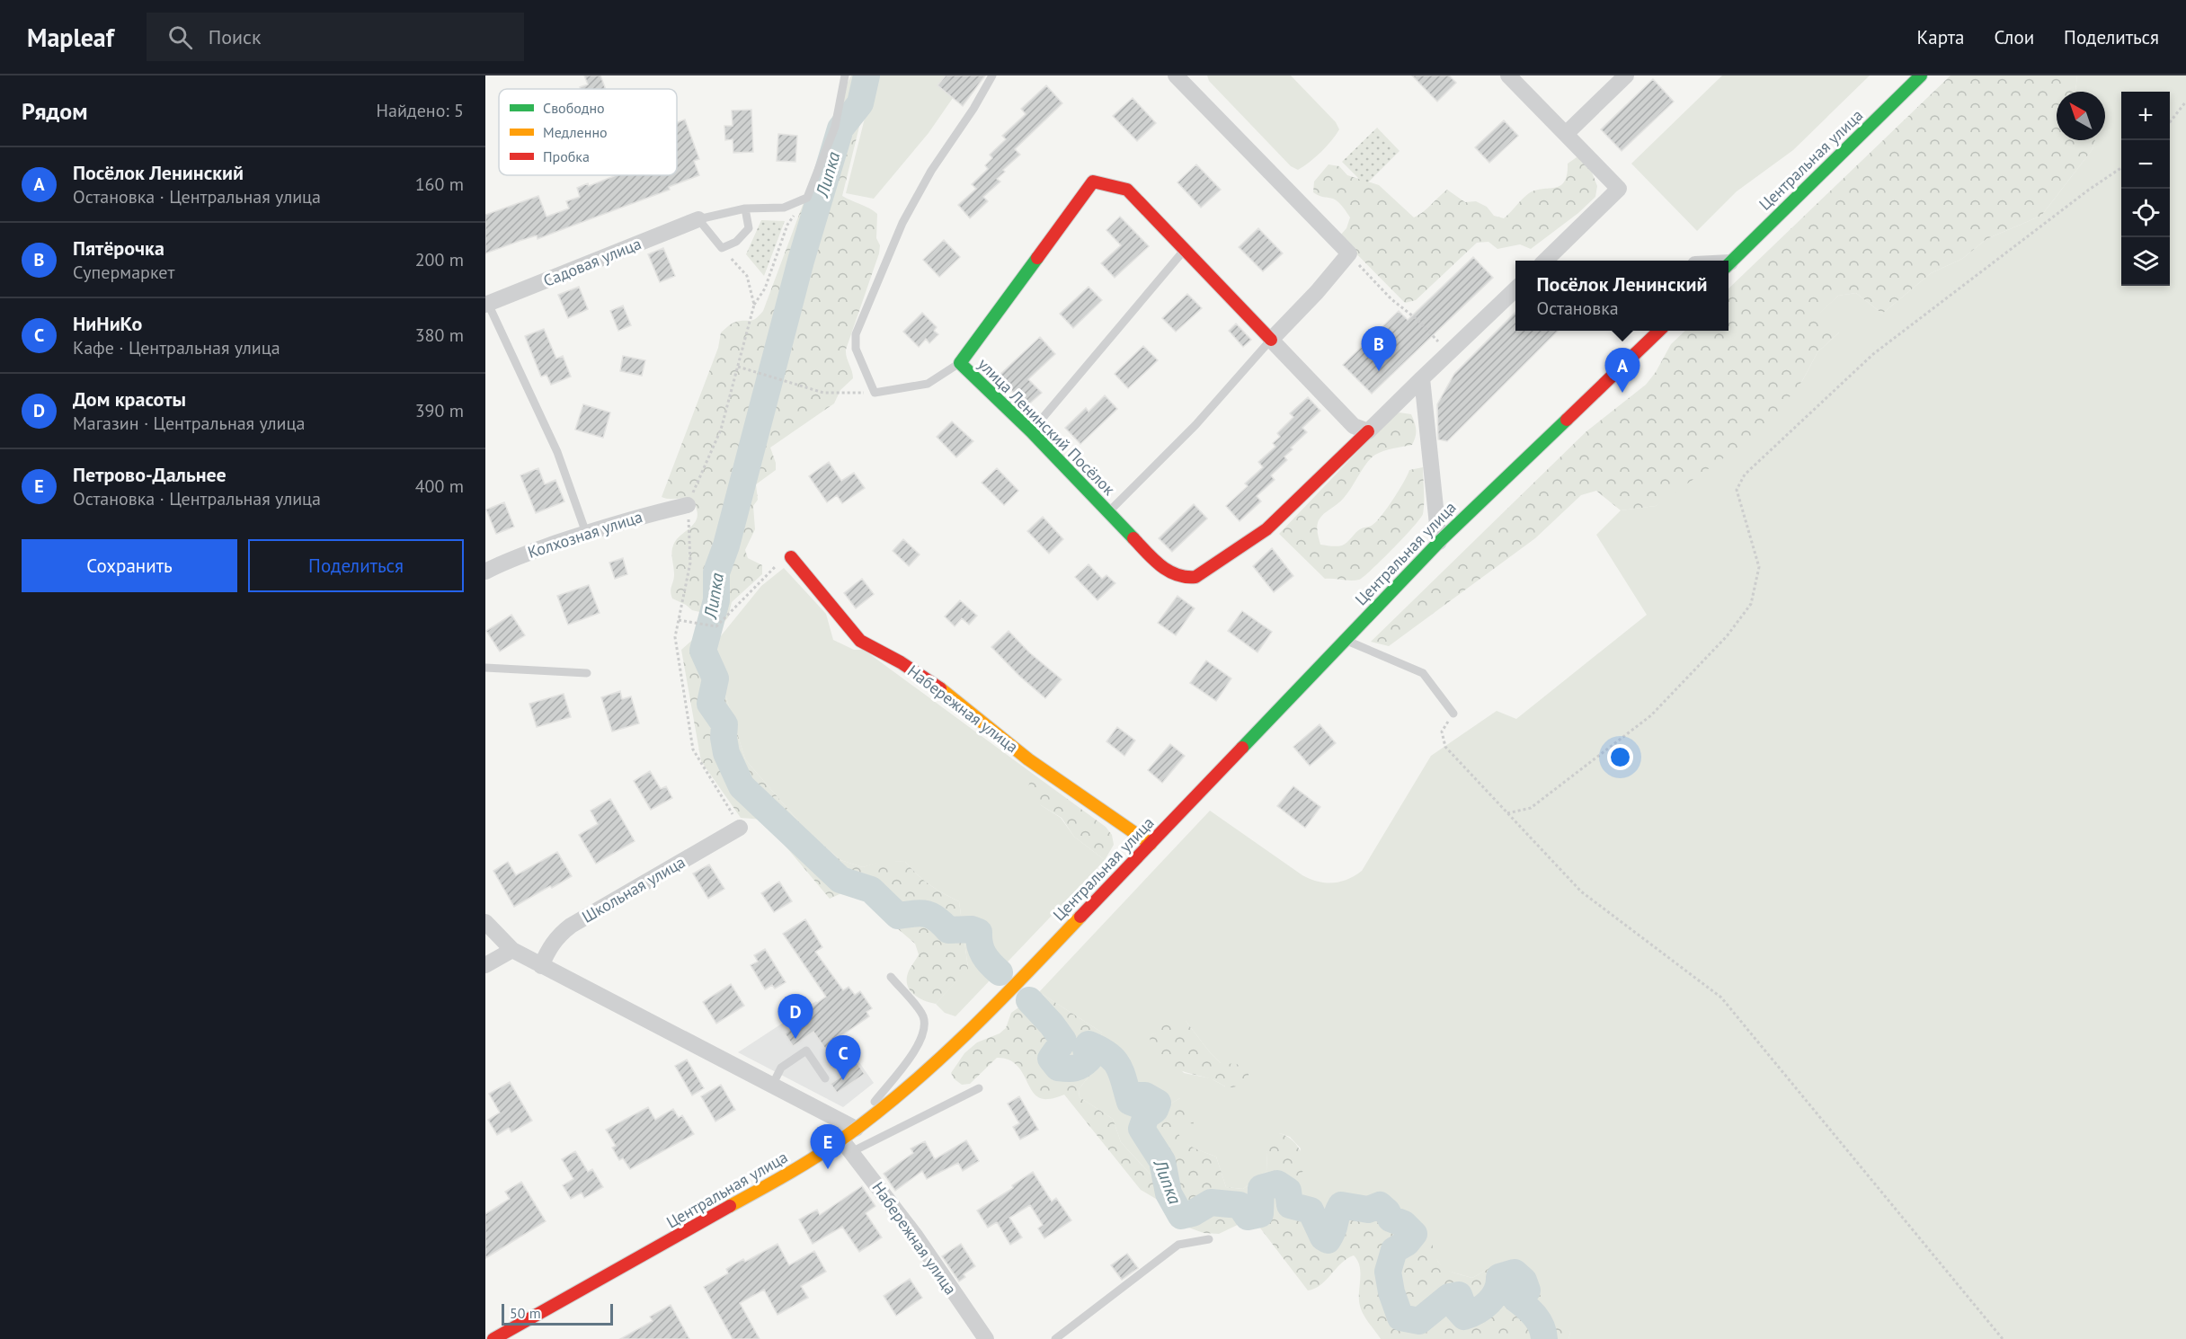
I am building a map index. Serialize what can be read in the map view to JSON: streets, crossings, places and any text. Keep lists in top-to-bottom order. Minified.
{"streets":{"main road":["Центральная улица","улица Ленинский Посёлок","Набережная улица"],"street":["Садовая улица","Колхозная улица","Школьная улица"]},"crossings":[["Центральная улица","Набережная улица"]],"water":["Липка"],"legend":["Свободно","Медленно","Пробка"],"scale_bar":"50 m","north":"top left","page":{"header":"Mapleaf","search":"Поиск","nav":["Карта","Слои","Поделиться"],"heading":["Рядом","Найдено: 5"],"map_buttons":["+","−"],"list":[{"mark":"A","name":"Посёлок Ленинский","note":"Остановка · Центральная улица","value":"160 m"},{"mark":"B","name":"Пятёрочка","note":"Супермаркет","value":"200 m"},{"mark":"C","name":"НиНиКо","note":"Кафе · Центральная улица","value":"380 m"},{"mark":"D","name":"Дом красоты","note":"Магазин · Центральная улица","value":"390 m"},{"mark":"E","name":"Петрово-Дальнее","note":"Остановка · Центральная улица","value":"400 m"}],"popup":["Посёлок Ленинский","Остановка"],"pins":["B","A","D","C","E"],"buttons":["Сохранить","Поделиться"],"scale":"50 m"}}
